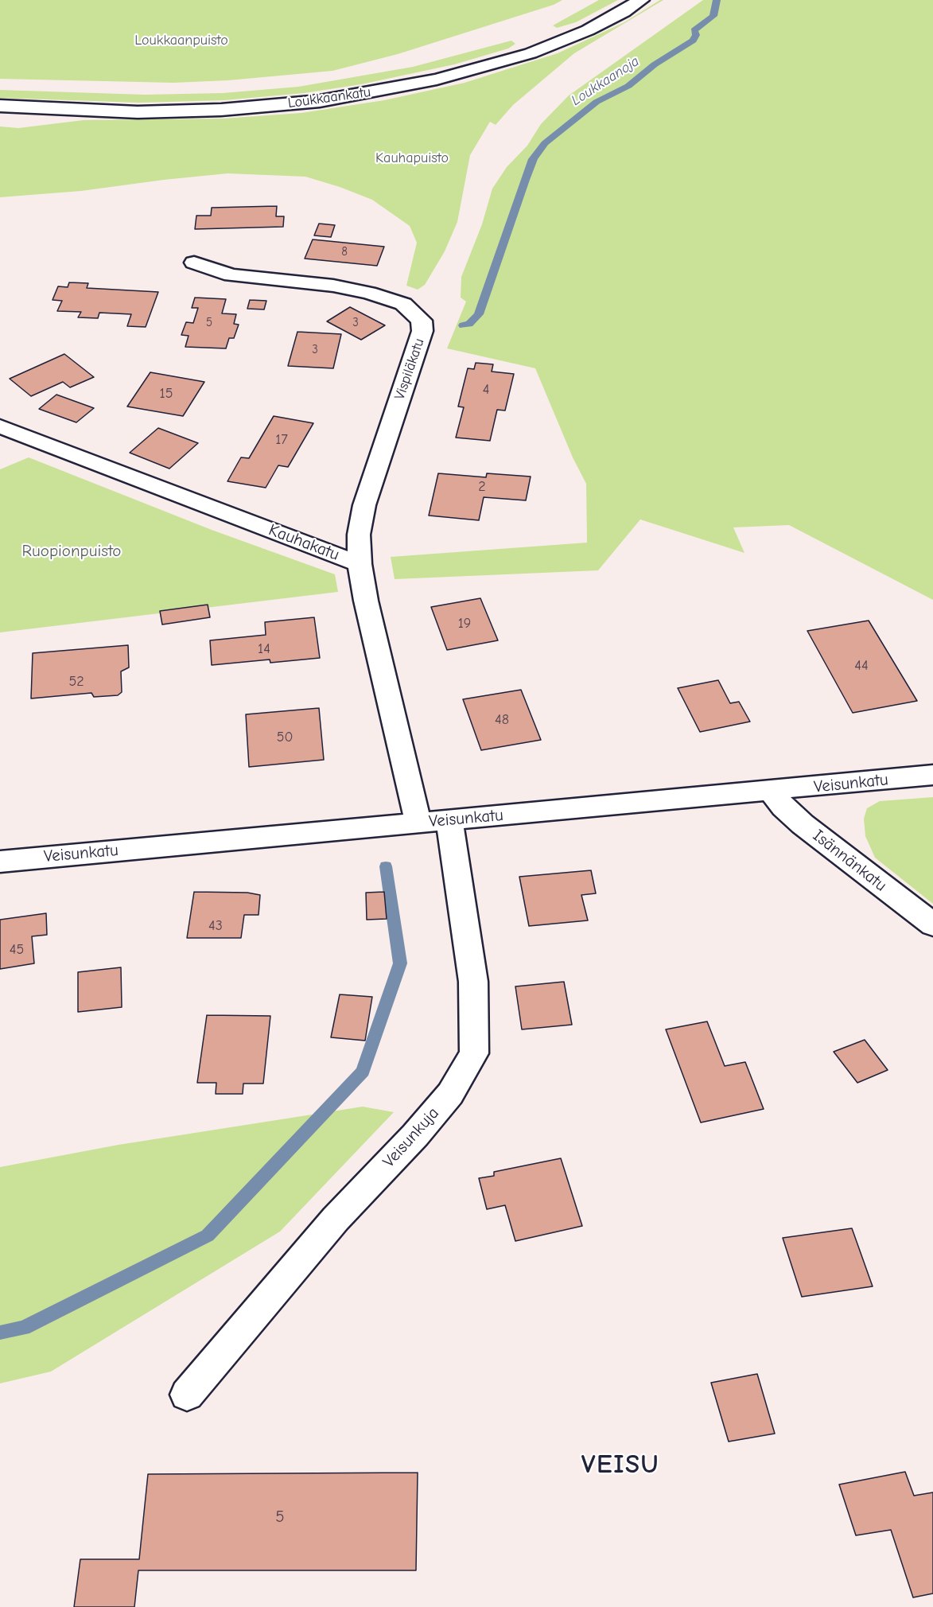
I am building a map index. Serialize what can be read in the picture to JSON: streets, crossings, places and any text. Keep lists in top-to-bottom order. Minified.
{"streets":{"street":["Loukkaankatu","Vispiläkatu","Kauhakatu","Veisunkatu","Isännänkatu","Veisunkuja"]},"crossings":[["Vispiläkatu","Kauhakatu"],["Kauhakatu","Veisunkatu"],["Veisunkatu","Isännänkatu"],["Veisunkatu","Veisunkuja"]],"districts":["VEISU"],"water":["Loukkaanoja"],"parks":["Loukkaanpuisto","Kauhapuisto","Ruopionpuisto"],"house_numbers":["8","5","3","3","4","15","17","2","19","14","44","52","48","50","43","45","5"]}
